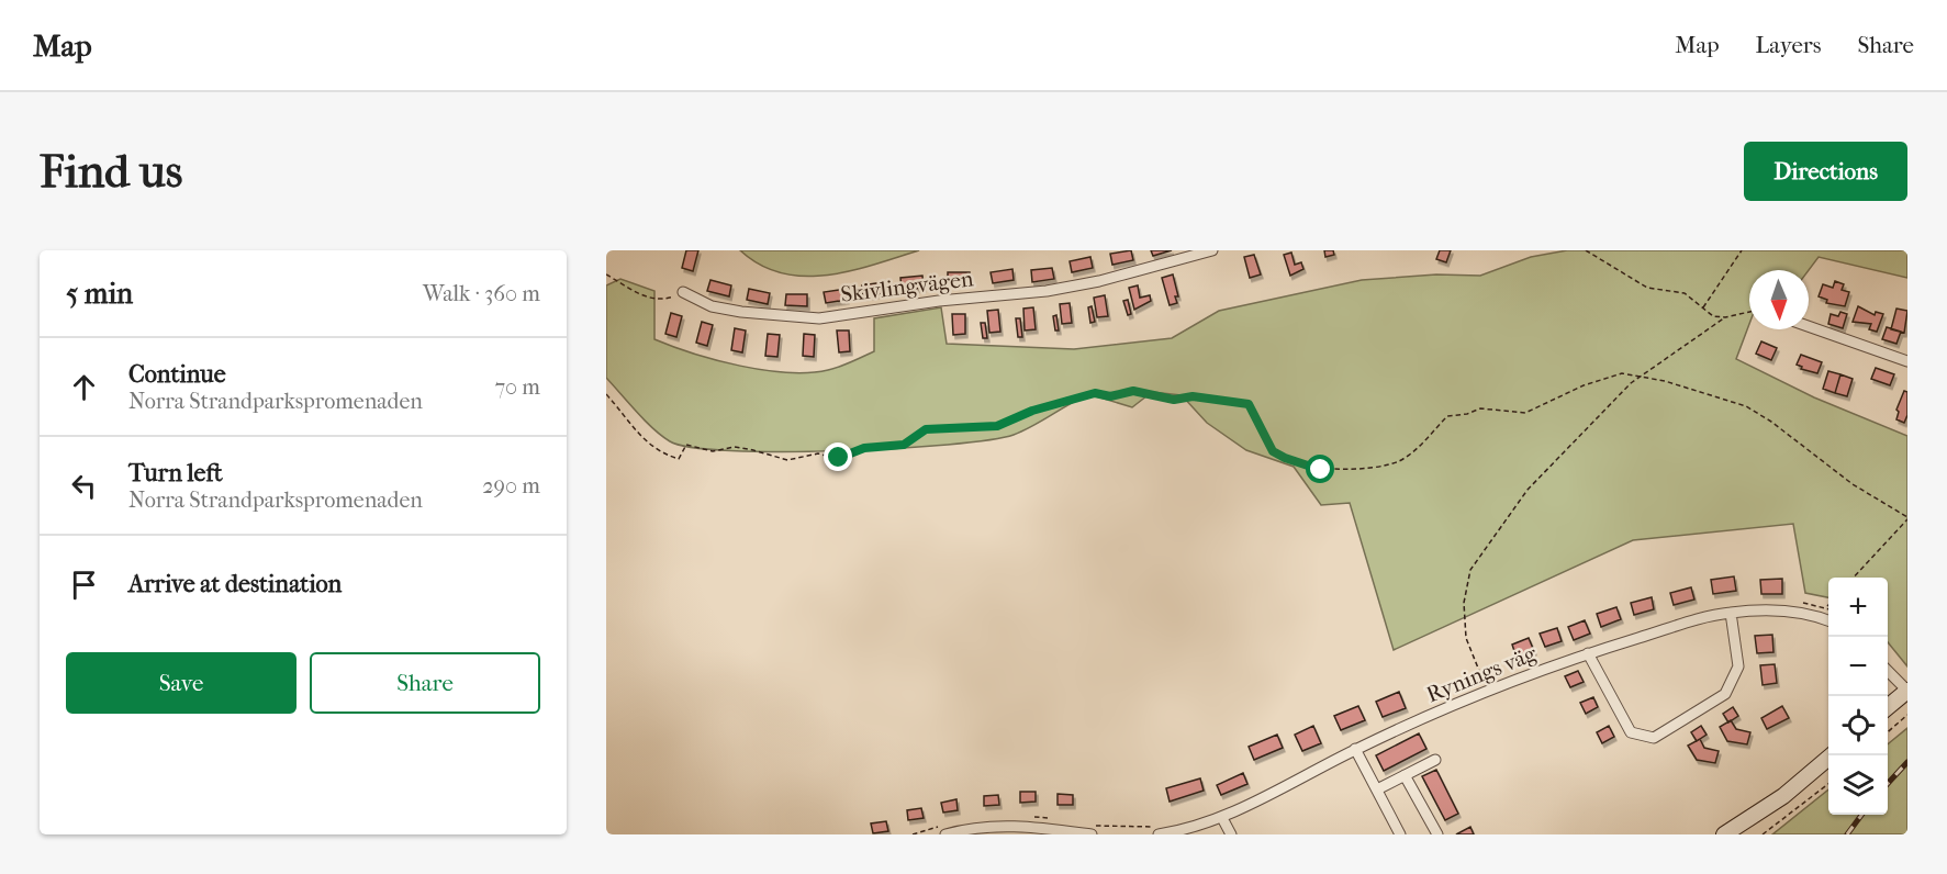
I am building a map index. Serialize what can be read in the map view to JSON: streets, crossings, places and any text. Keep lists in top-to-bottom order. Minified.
{"streets":{"street":["Skivlingvägen","Rynings väg"]},"north":"bottom","page":{"header":"Map","nav":["Map","Layers","Share"],"buttons":["Directions",["Save","Share"]],"title":"Find us","heading":["5 min","Walk · 360 m"],"list":[["Continue","Norra Strandparkspromenaden","70 m"],["Turn left","Norra Strandparkspromenaden","290 m"],"Arrive at destination"],"map_buttons":["+","−"]}}
